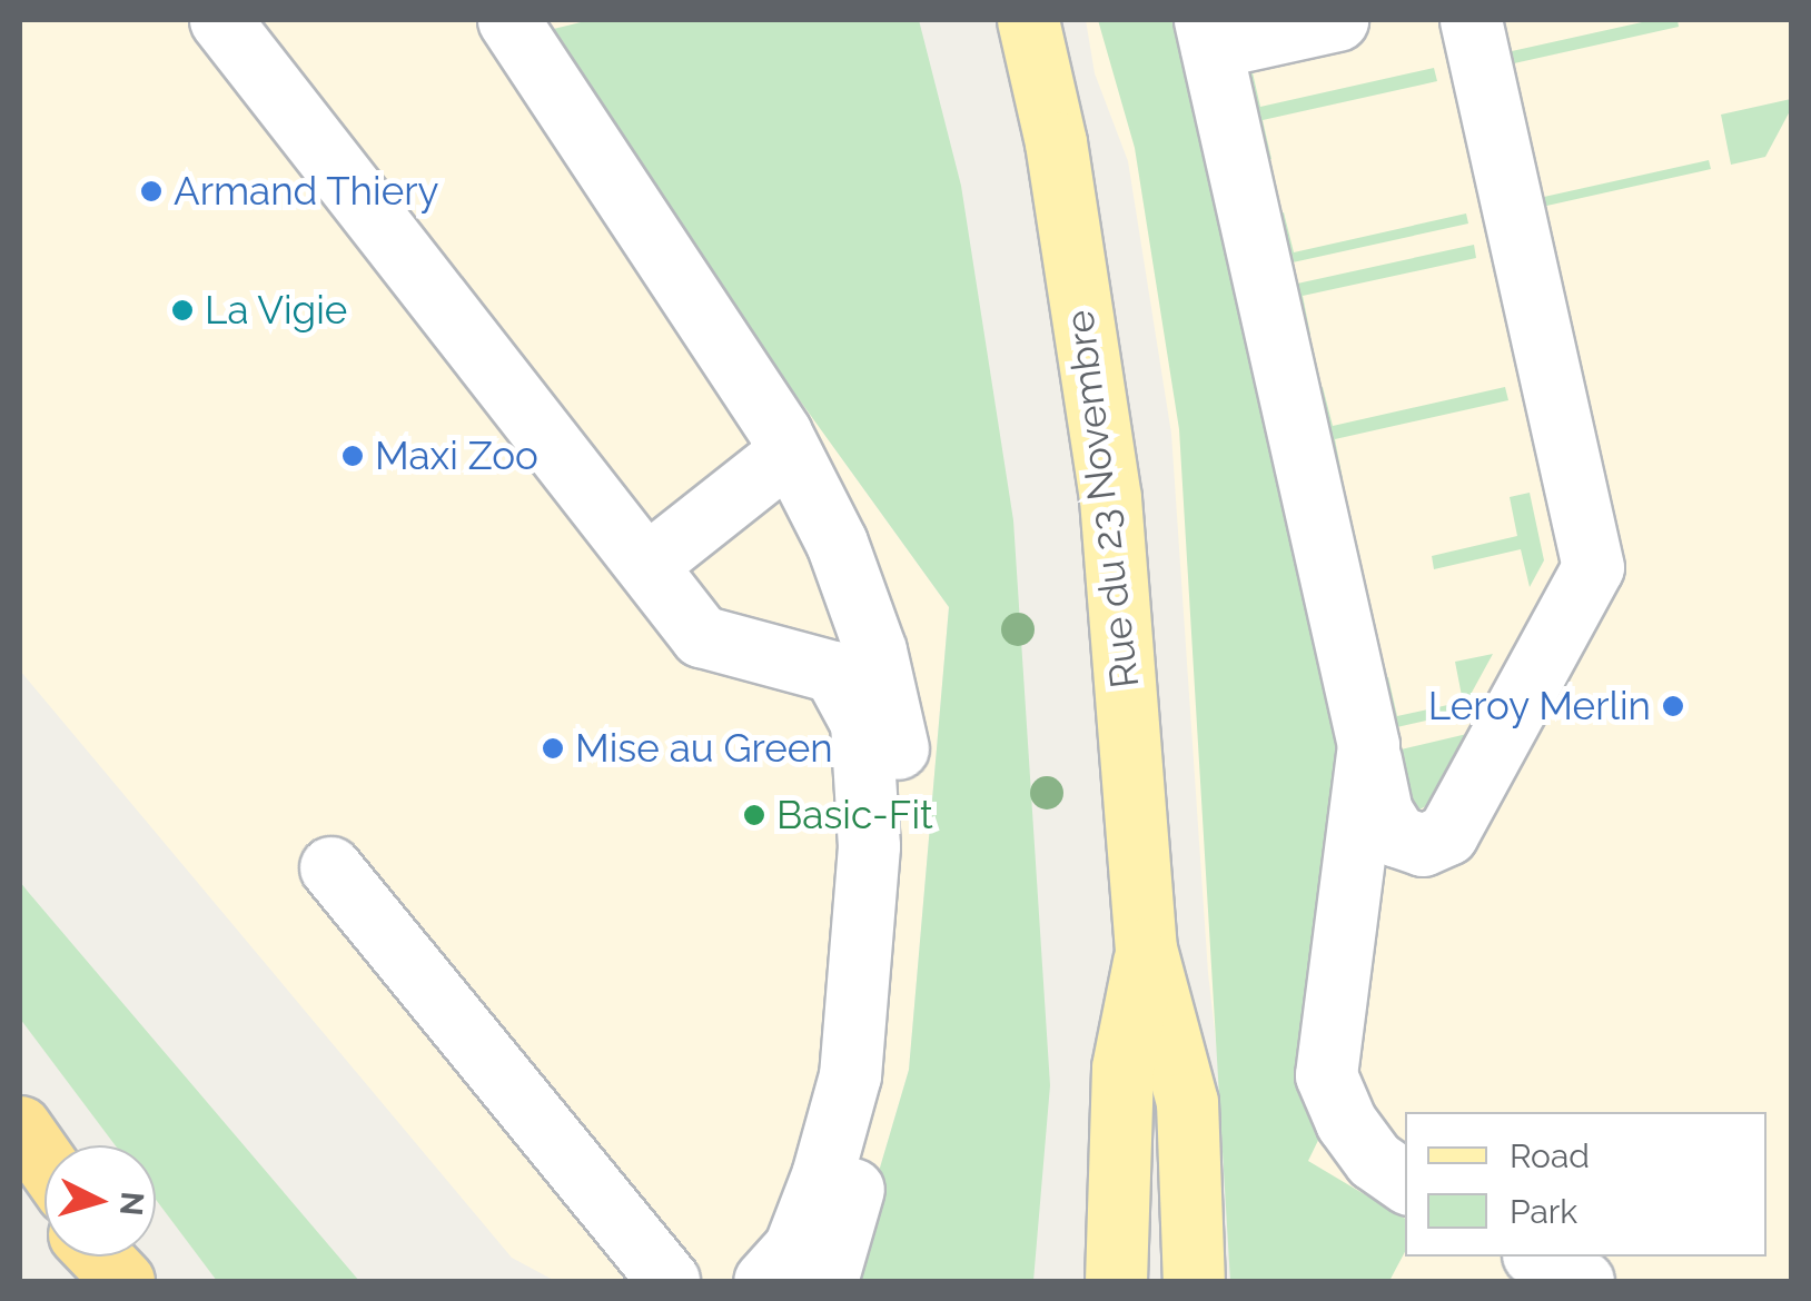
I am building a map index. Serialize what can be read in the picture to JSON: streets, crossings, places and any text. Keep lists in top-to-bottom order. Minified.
{"streets":{"main road":["Rue du 23 Novembre"]},"places":["Armand Thiery","La Vigie","Maxi Zoo","Leroy Merlin","Mise au Green","Basic-Fit"],"legend":["Road","Park"],"north":"right"}
